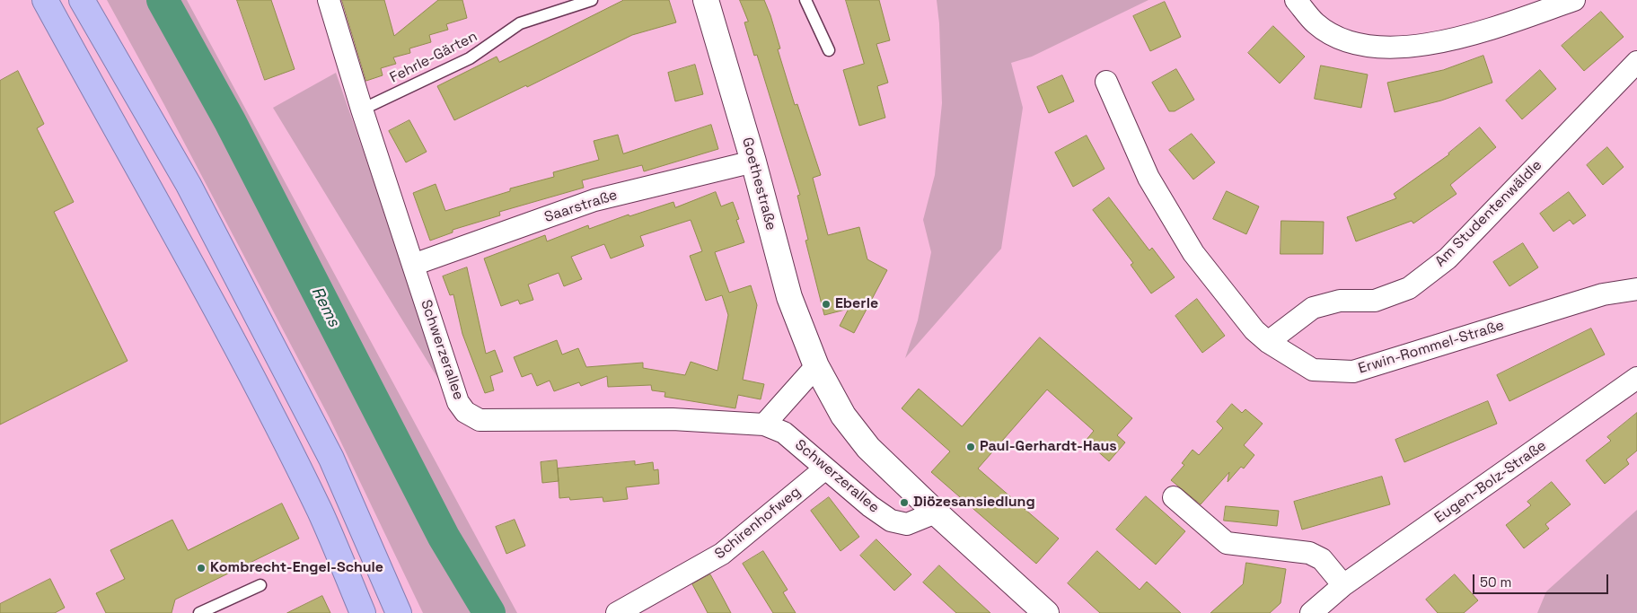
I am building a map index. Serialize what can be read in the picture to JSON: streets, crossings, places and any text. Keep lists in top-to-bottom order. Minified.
{"streets":{"street":["Goethestraße","Saarstraße","Am Studentenwäldle","Erwin-Rommel-Straße","Schwerzerallee","Eugen-Bolz-Straße","Schirenhofweg"],"lane":["Fehrle-Gärten"]},"crossings":[["Fehrle-Gärten","Schwerzerallee"],["Goethestraße","Saarstraße"],["Goethestraße","Schwerzerallee"],["Saarstraße","Schwerzerallee"],["Am Studentenwäldle","Erwin-Rommel-Straße"],["Schwerzerallee","Schirenhofweg"]],"water":["Rems"],"places":["Eberle","Paul-Gerhardt-Haus","Diözesansiedlung","Kombrecht-Engel-Schule"],"scale_bar":"50 m"}
